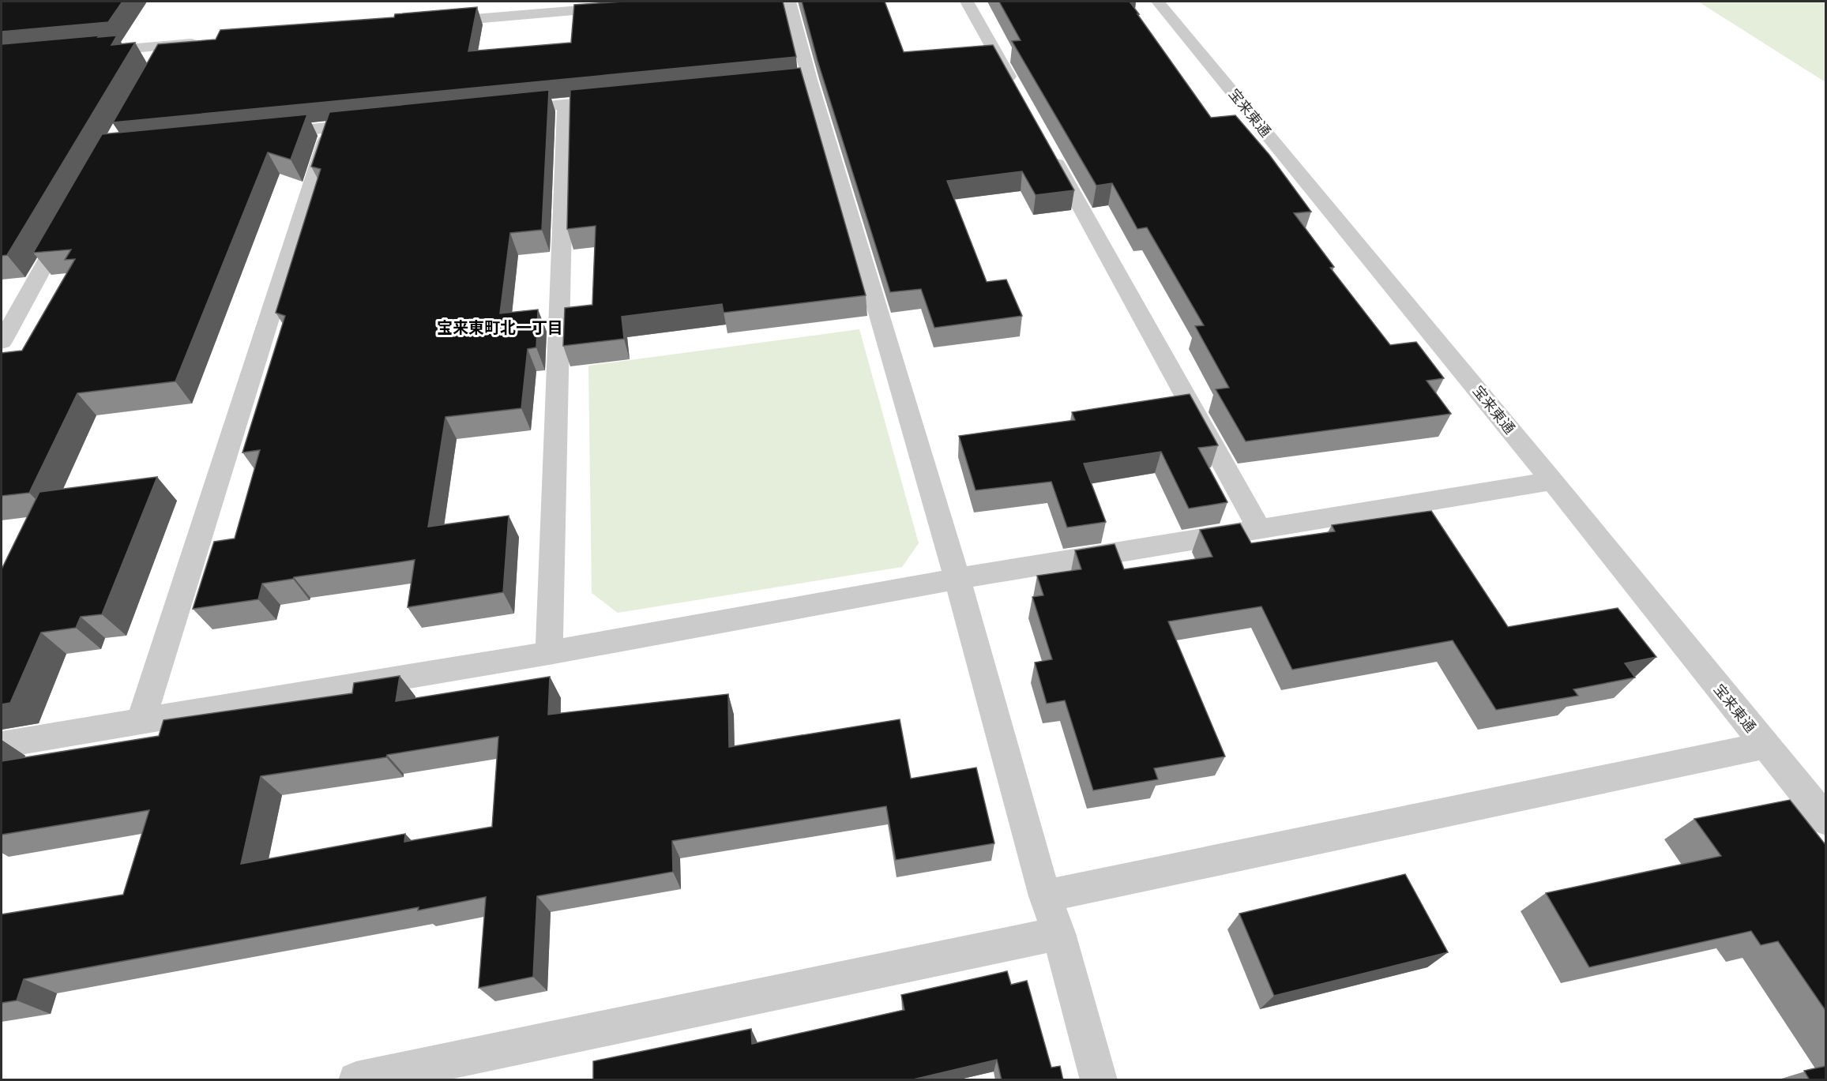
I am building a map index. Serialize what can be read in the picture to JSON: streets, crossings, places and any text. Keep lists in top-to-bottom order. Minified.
{"streets":{"street":["宝来東通"]},"districts":["宝来東町北一丁目"]}
